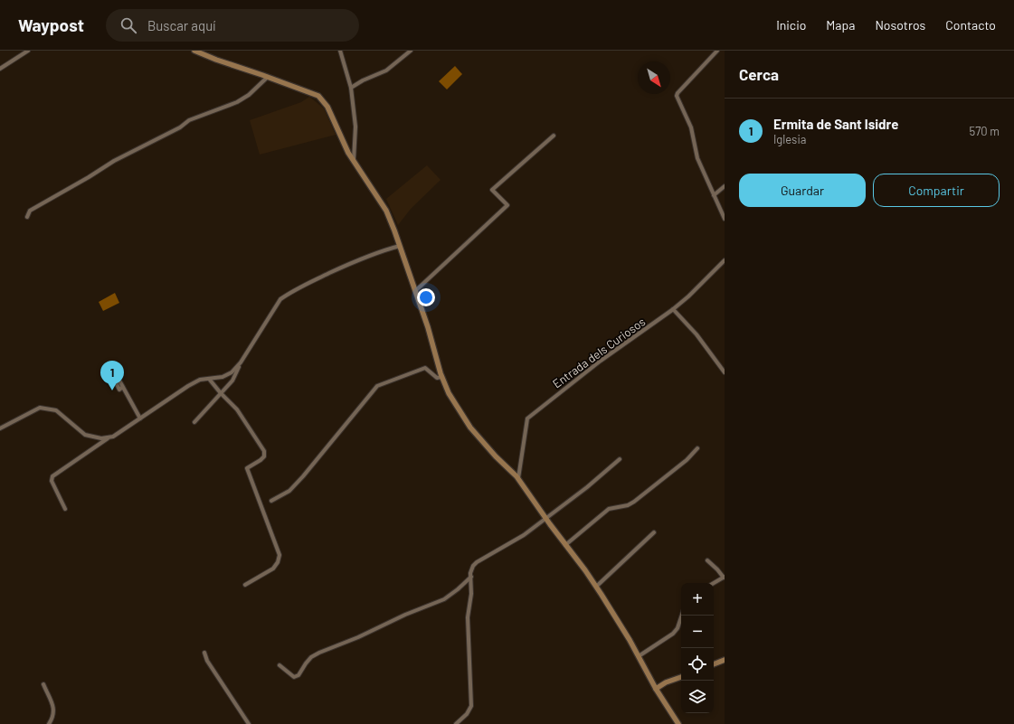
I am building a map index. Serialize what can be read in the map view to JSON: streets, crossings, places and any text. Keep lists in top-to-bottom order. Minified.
{"streets":{"street":["Entrada dels Curiosos"]},"north":"bottom right","page":{"header":"Waypost","search":"Buscar aquí","nav":["Inicio","Mapa","Nosotros","Contacto"],"heading":"Cerca","list":[{"mark":"1","name":"Ermita de Sant Isidre","note":"Iglesia","value":"570 m"}],"buttons":["Guardar","Compartir"],"pins":"1","map_buttons":["+","−"]}}
